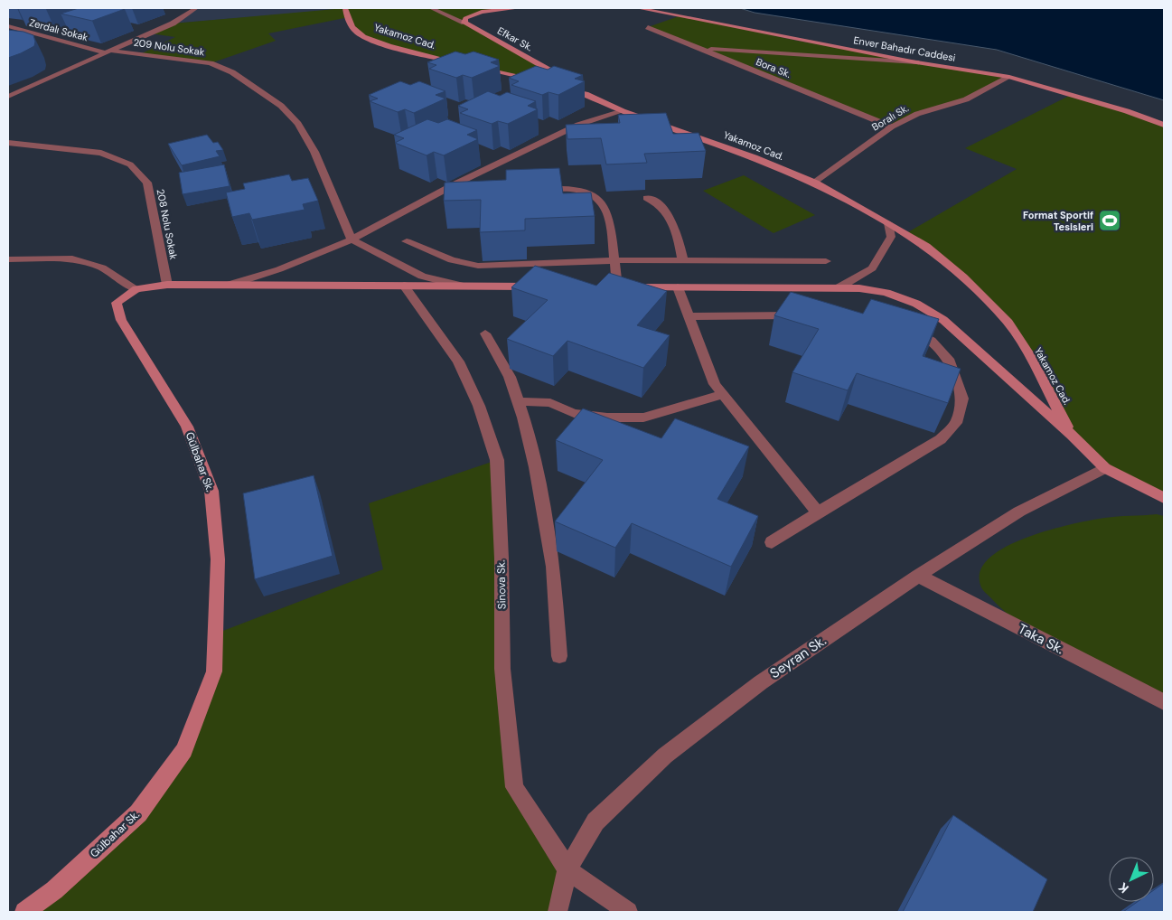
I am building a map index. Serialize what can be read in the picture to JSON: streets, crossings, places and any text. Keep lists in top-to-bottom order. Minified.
{"streets":{"street":["Zerdalı Sokak","Yakamoz Cad.","Efkar Sk.","209 Nolu Sokak","Enver Bahadır Caddesi","Bora Sk.","Boralı Sk.","208 Nolu Sokak","Gülbahar Sk.","Sinova Sk.","Taka Sk.","Seyran Sk."]},"crossings":[["Zerdalı Sokak","209 Nolu Sokak"],["Yakamoz Cad.","Efkar Sk."],["Yakamoz Cad.","Boralı Sk."],["Enver Bahadır Caddesi","Boralı Sk."],["Bora Sk.","Boralı Sk."],["208 Nolu Sokak","Gülbahar Sk."],["Gülbahar Sk.","Sinova Sk."],["Sinova Sk.","Seyran Sk."],["Taka Sk.","Seyran Sk."]],"places":{"sports":["Format Sportif Tesisleri"]},"north":"bottom left"}
